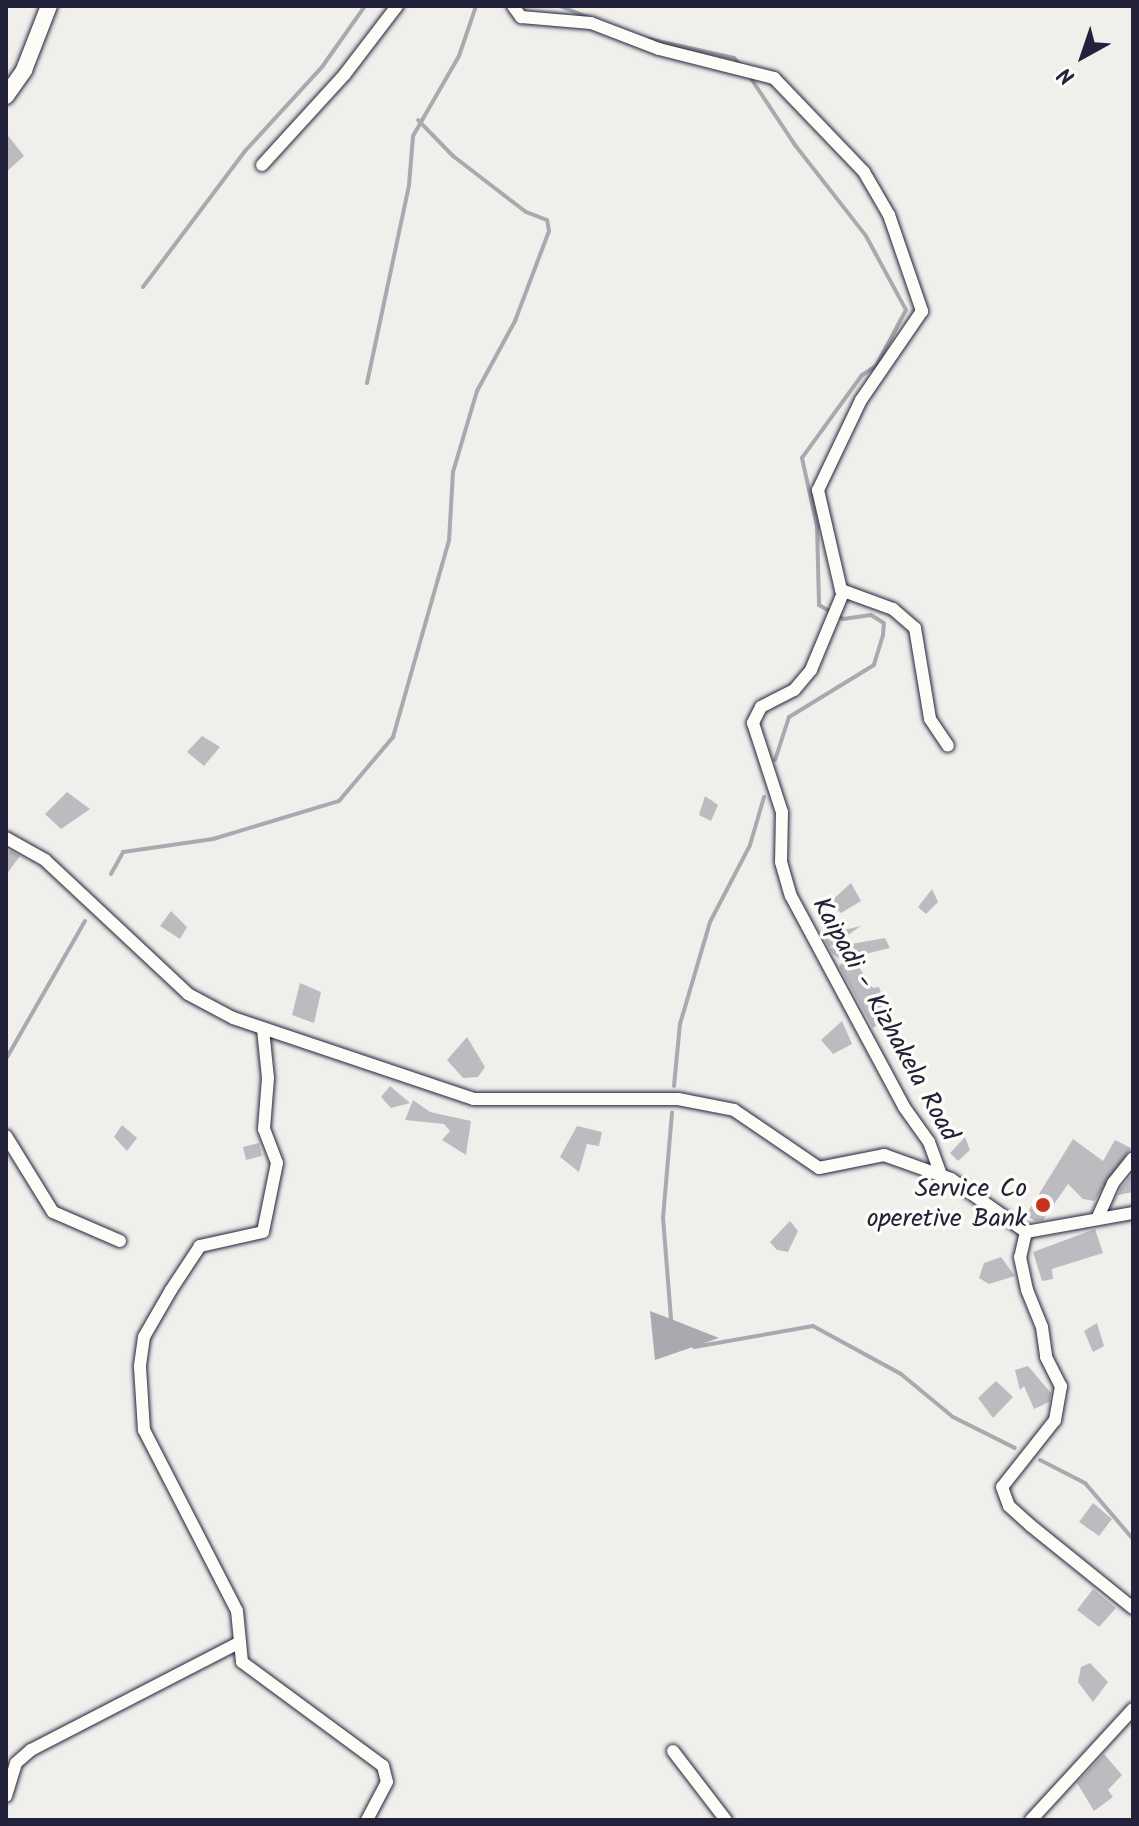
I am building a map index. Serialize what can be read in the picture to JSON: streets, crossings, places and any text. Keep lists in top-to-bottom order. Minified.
{"streets":{"street":["Kaipadi - Kizhakela Road"]},"places":["Service Co operetive Bank"],"north":"bottom left"}
